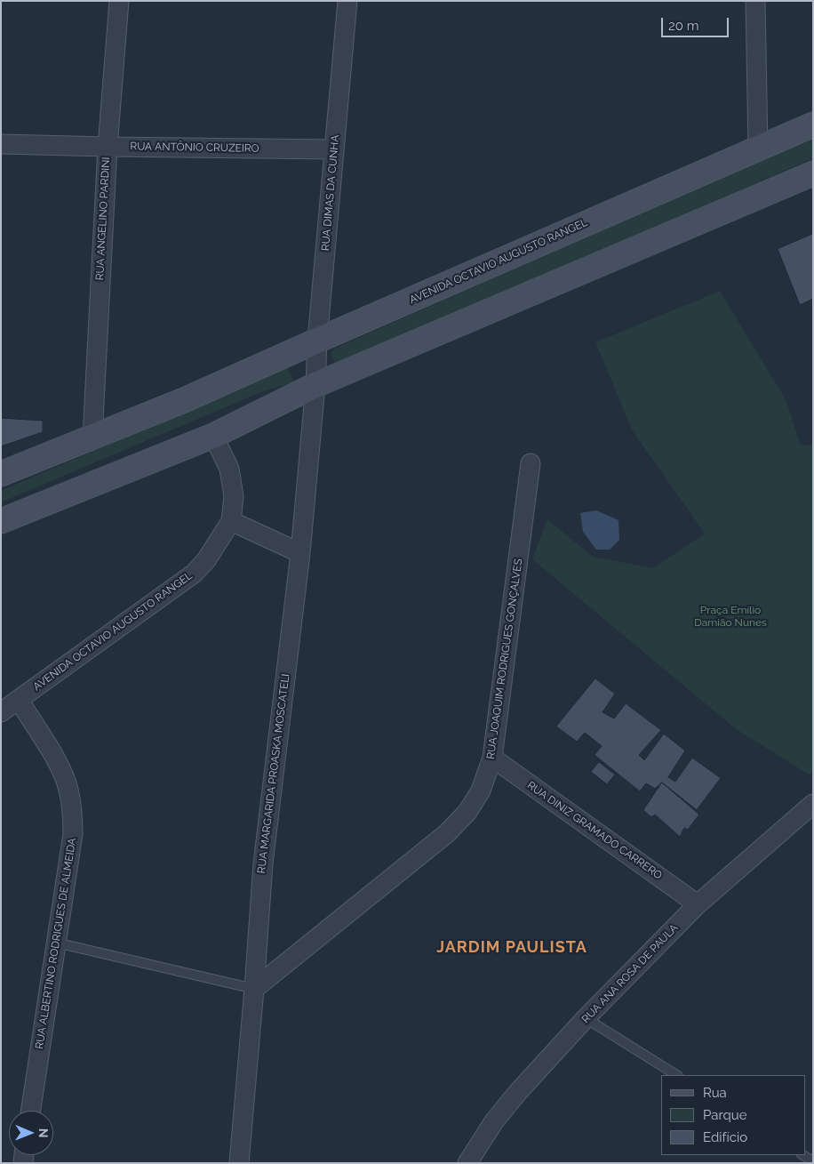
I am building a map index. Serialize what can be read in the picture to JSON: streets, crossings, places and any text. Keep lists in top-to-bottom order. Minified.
{"streets":{"main road":["AVENIDA OCTAVIO AUGUSTO RANGEL"],"street":["RUA ANTÔNIO CRUZEIRO","RUA DIMAS DA CUNHA","RUA ANGELINO PARDINI","RUA JOAQUIM RODRIGUES GONÇALVES","RUA MARGARIDA PROASKA MOSCATELI","RUA DINIZ GRAMADO CARRERO","RUA ALBERTINO RODRIGUES DE ALMEIDA","RUA ANA ROSA DE PAULA"]},"crossings":[["RUA ANTÔNIO CRUZEIRO","RUA DIMAS DA CUNHA"],["RUA ANTÔNIO CRUZEIRO","RUA ANGELINO PARDINI"],["RUA DIMAS DA CUNHA","AVENIDA OCTAVIO AUGUSTO RANGEL"],["RUA DIMAS DA CUNHA","RUA MARGARIDA PROASKA MOSCATELI"],["RUA ANGELINO PARDINI","AVENIDA OCTAVIO AUGUSTO RANGEL"],["AVENIDA OCTAVIO AUGUSTO RANGEL","RUA ALBERTINO RODRIGUES DE ALMEIDA"],["RUA JOAQUIM RODRIGUES GONÇALVES","RUA MARGARIDA PROASKA MOSCATELI"],["RUA JOAQUIM RODRIGUES GONÇALVES","RUA DINIZ GRAMADO CARRERO"],["RUA DINIZ GRAMADO CARRERO","RUA ANA ROSA DE PAULA"]],"districts":["JARDIM PAULISTA"],"parks":["Praça Emílio Damião Nunes"],"legend":["Rua","Parque","Edifício"],"scale_bar":"20 m","north":"right"}
